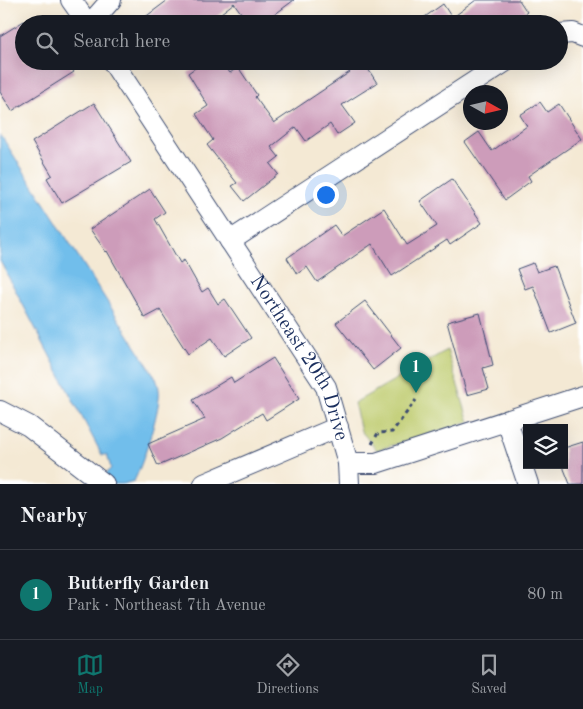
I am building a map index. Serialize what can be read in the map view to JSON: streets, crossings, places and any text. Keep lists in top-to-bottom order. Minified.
{"streets":{"street":["Northeast 20th Drive"]},"north":"right","page":{"search":"Search here","pins":"1","heading":"Nearby","list":[{"mark":"1","name":"Butterfly Garden","note":"Park · Northeast 7th Avenue","value":"80 m"}],"nav":["Map","Directions","Saved"]}}
